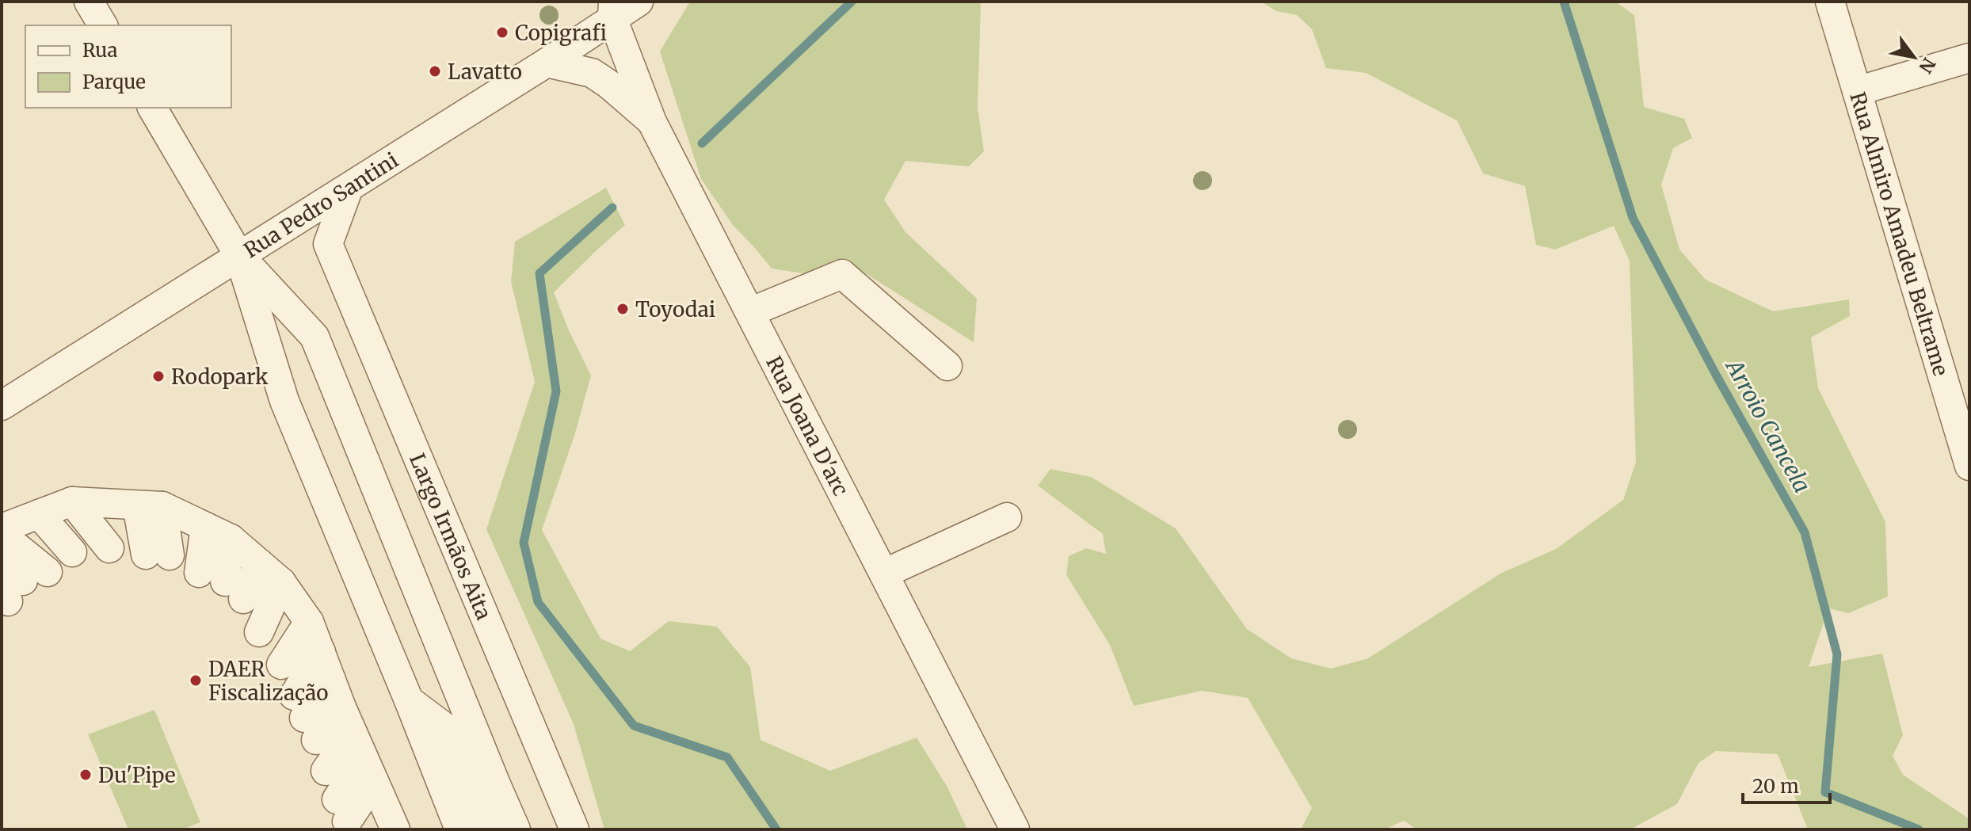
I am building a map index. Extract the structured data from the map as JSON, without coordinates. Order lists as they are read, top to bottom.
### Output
{
  "streets": {
    "street": [
      "Rua Pedro Santini",
      "Rua Almiro Amadeu Beltrame",
      "Rua Joana D'arc",
      "Largo Irmãos Aita"
    ]
  },
  "crossings": [
    ["Rua Pedro Santini", "Rua Joana D'arc"]
  ],
  "water": ["Arroio Cancela"],
  "places": [
    "Copigrafi",
    "Lavatto",
    "Toyodai",
    "Rodopark",
    "DAER Fiscalização",
    "Du'Pipe"
  ],
  "legend": ["Rua", "Parque"],
  "scale_bar": "20 m",
  "north": "bottom right"
}
